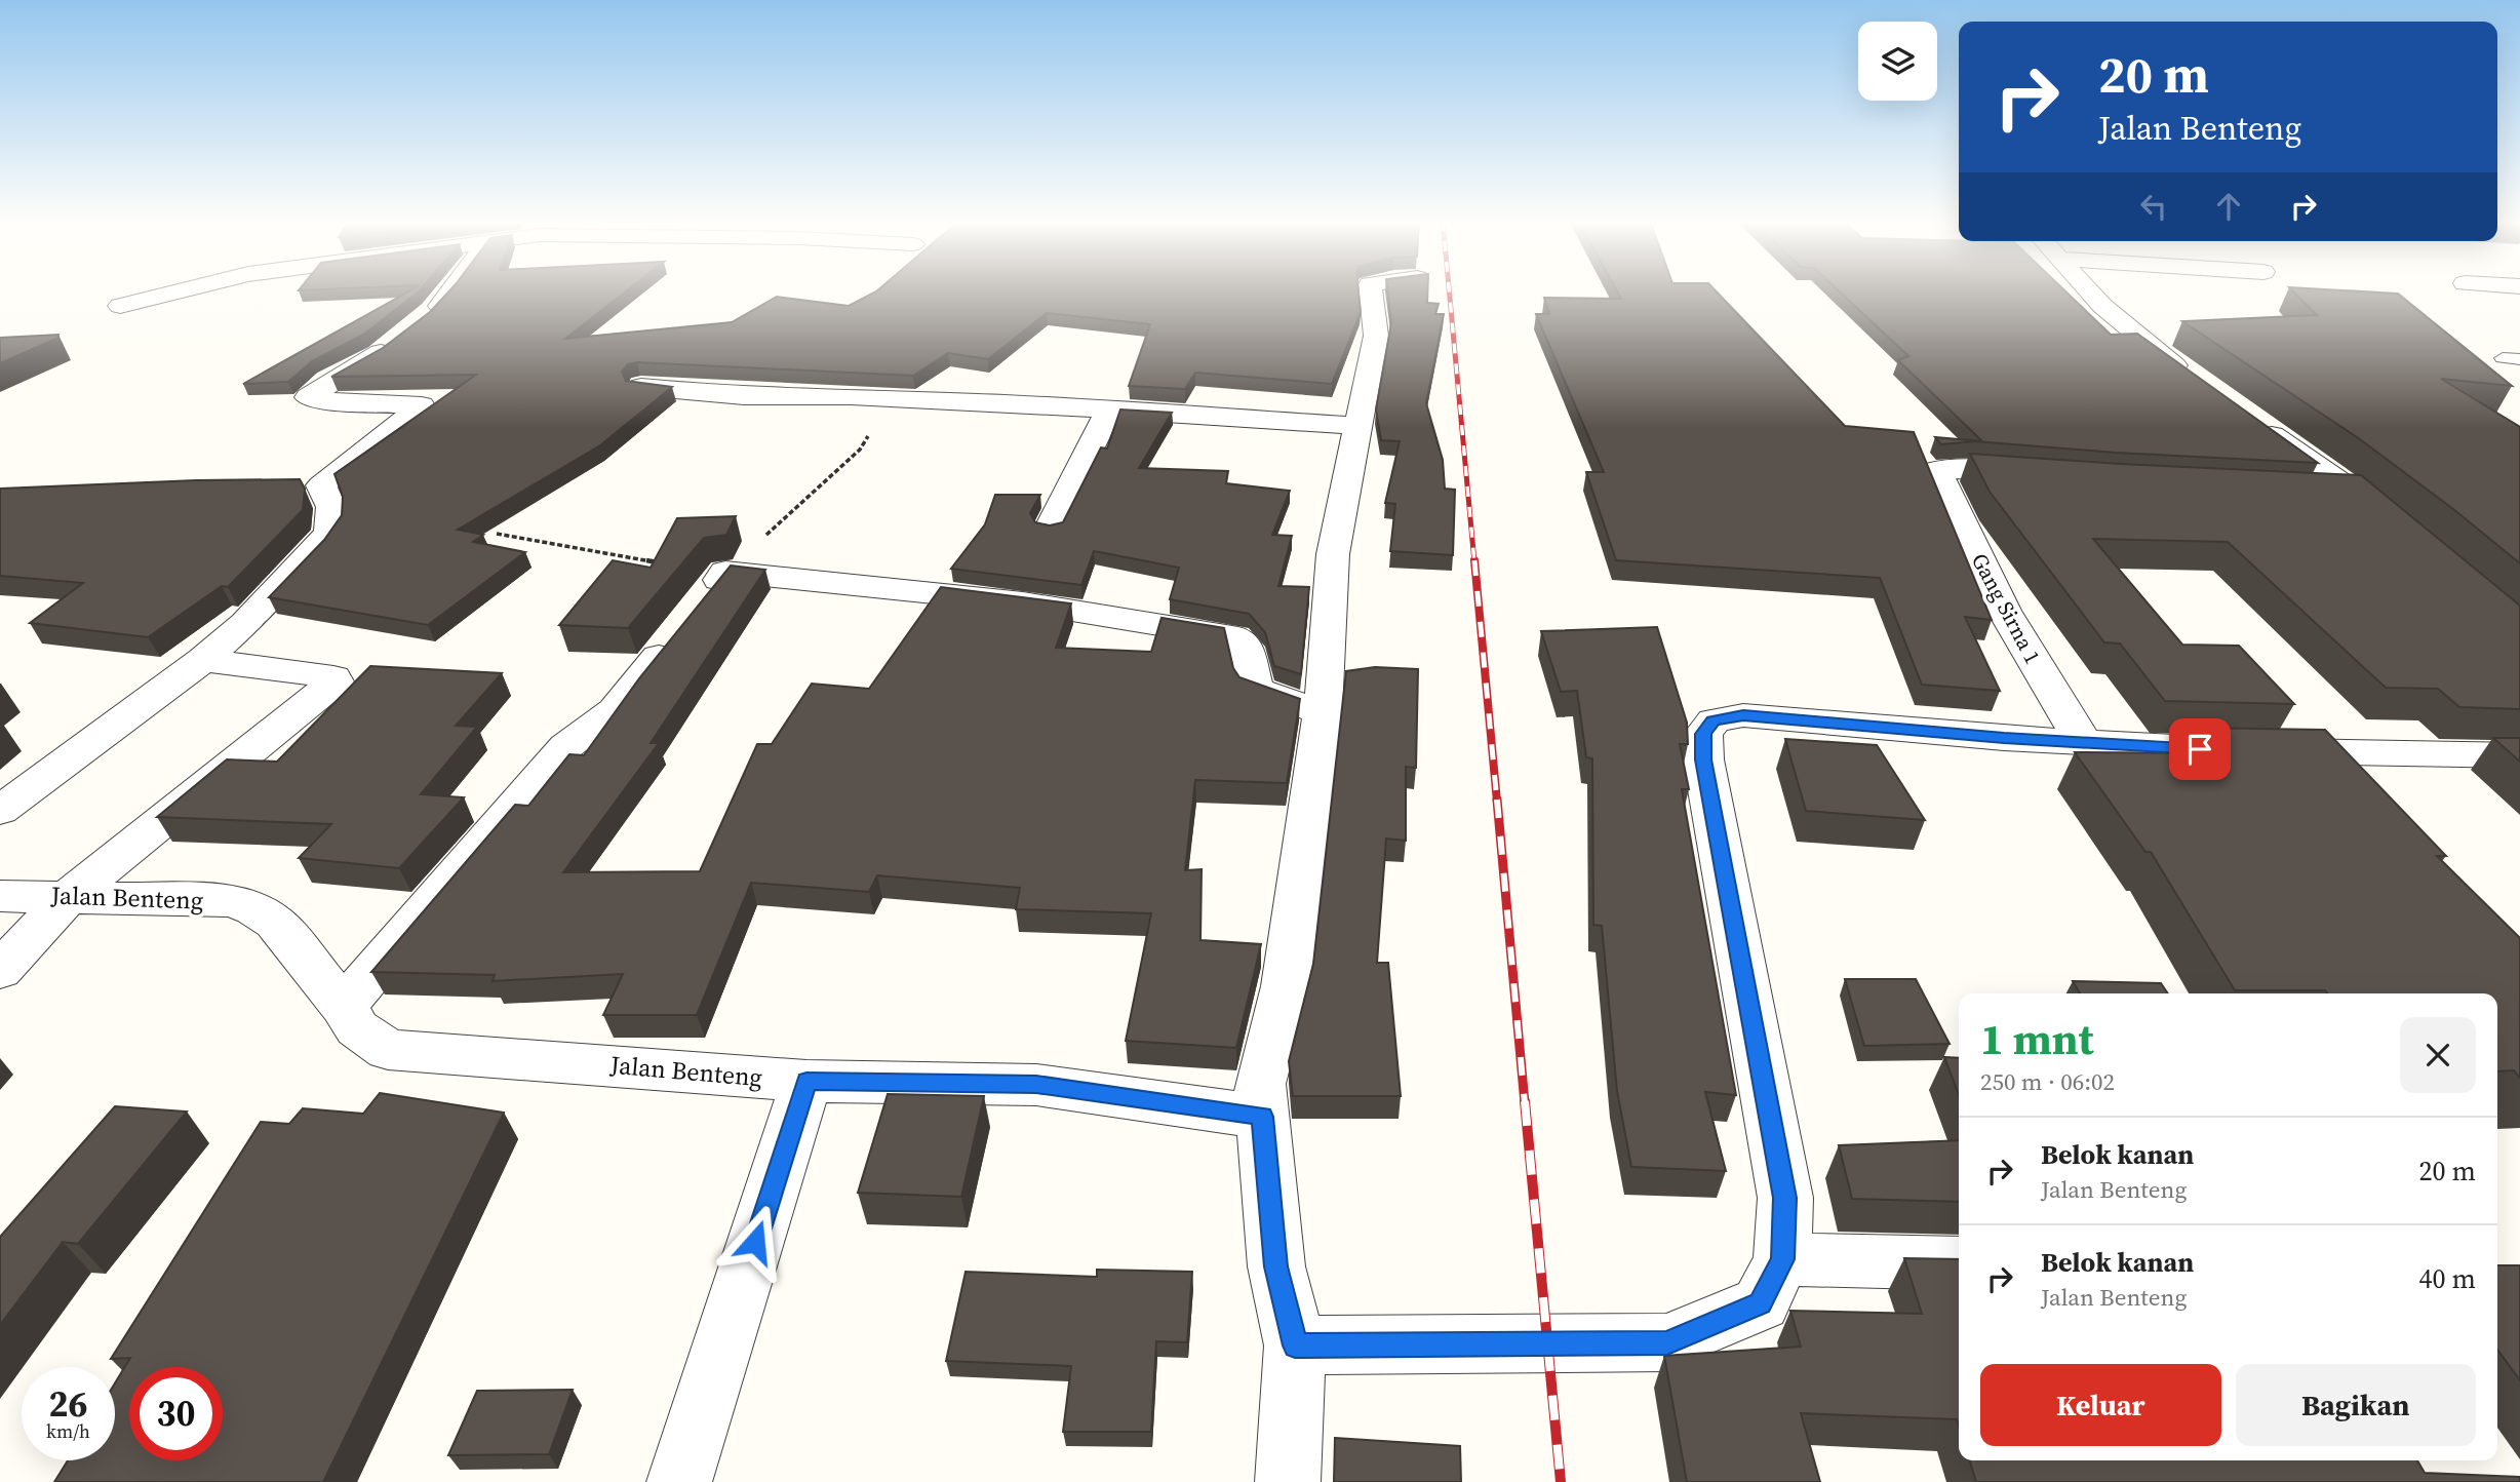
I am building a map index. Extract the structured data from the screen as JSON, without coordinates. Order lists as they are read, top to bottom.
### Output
{
  "streets": {
    "street": ["Gang Sirna 1", "Jalan Benteng"]
  },
  "page": {
    "turn": ["20 m", "Jalan Benteng"],
    "heading": ["1 mnt", "250 m · 06:02"],
    "list": [
      {
        "name": "Belok kanan",
        "note": "Jalan Benteng",
        "value": "20 m"
      },
      {
        "name": "Belok kanan",
        "note": "Jalan Benteng",
        "value": "40 m"
      }
    ],
    "buttons": ["Keluar", "Bagikan"],
    "speed": "26 km/h",
    "limit": "30"
  }
}
